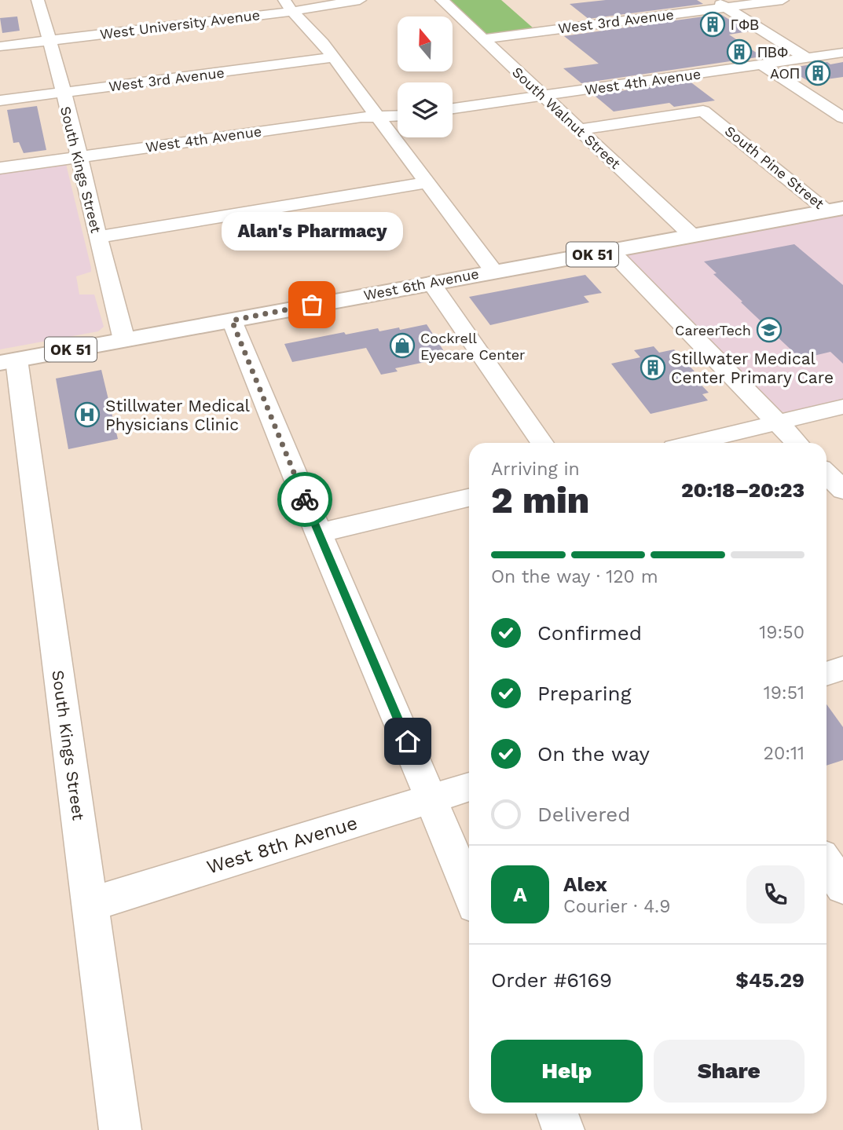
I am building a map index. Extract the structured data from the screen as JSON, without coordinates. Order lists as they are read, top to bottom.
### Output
{
  "streets": {
    "highway": ["OK 51", "West 6th Avenue"],
    "street": [
      "West 3rd Avenue",
      "West University Avenue",
      "West 4th Avenue",
      "South Walnut Street",
      "South Pine Street",
      "South Kings Street",
      "West 8th Avenue"
    ]
  },
  "crossings": [
    ["West 3rd Avenue", "South Walnut Street"],
    ["West 3rd Avenue", "South Kings Street"],
    ["West University Avenue", "South Kings Street"],
    ["West 4th Avenue", "South Walnut Street"],
    ["West 4th Avenue", "South Kings Street"],
    ["South Walnut Street", "South Pine Street"],
    ["South Walnut Street", "West 6th Avenue"],
    ["South Pine Street", "West 6th Avenue"],
    ["South Kings Street", "West 6th Avenue"],
    ["South Kings Street", "West 8th Avenue"]
  ],
  "places": {
    "building": [
      "ΓΦΒ",
      "ΠΒΦ",
      "AOΠ",
      "Stillwater Medical Center Primary Care"
    ],
    "other": ["Alan's Pharmacy"],
    "school or university": ["CareerTech"],
    "shop": ["Cockrell Eyecare Center"],
    "hospital": ["Stillwater Medical Physicians Clinic"]
  },
  "north": "top",
  "page": {
    "bubble": "Alan's Pharmacy",
    "heading": ["2 min", "Arriving in", "20:18–20:23"],
    "panel": [
      "Alex",
      "Courier · 4.9",
      "Order #6169",
      "$45.29"
    ],
    "bar": "On the way · 120 m",
    "list": [
      ["Confirmed", "19:50"],
      ["Preparing", "19:51"],
      ["On the way", "20:11"],
      "Delivered"
    ],
    "round": "A",
    "buttons": ["Help", "Share"]
  }
}
